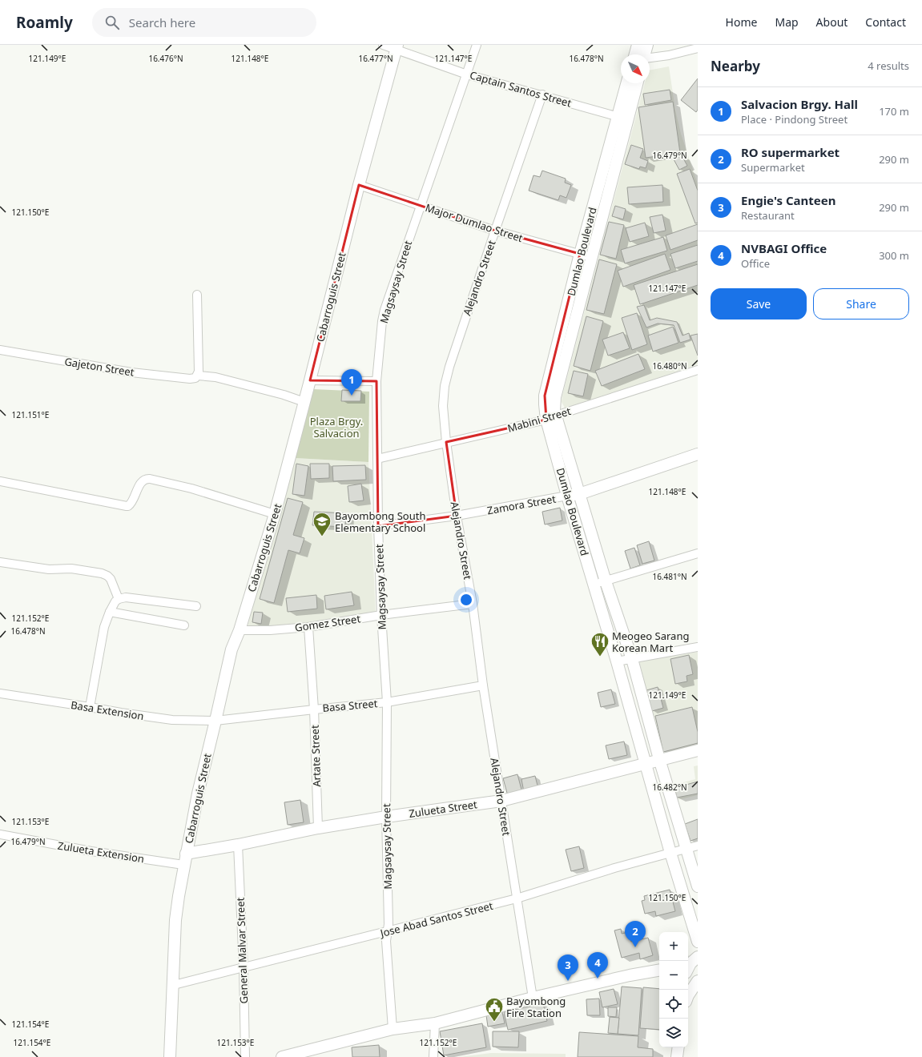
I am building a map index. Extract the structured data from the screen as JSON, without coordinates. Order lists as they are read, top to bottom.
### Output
{
  "streets": {
    "street": [
      "Captain Santos Street",
      "Major Dumlao Street",
      "Dumlao Boulevard",
      "Alejandro Street",
      "Magsaysay Street",
      "Cabarroguis Street",
      "Gajeton Street",
      "Mabini Street",
      "Zamora Street",
      "Gomez Street",
      "Basa Street",
      "Basa Extension",
      "Artate Street",
      "Zulueta Street",
      "Zulueta Extension",
      "Jose Abad Santos Street",
      "General Malvar Street"
    ]
  },
  "crossings": [
    ["Captain Santos Street", "Dumlao Boulevard"],
    ["Captain Santos Street", "Alejandro Street"],
    ["Captain Santos Street", "Magsaysay Street"],
    ["Captain Santos Street", "Cabarroguis Street"],
    ["Major Dumlao Street", "Dumlao Boulevard"],
    ["Major Dumlao Street", "Alejandro Street"],
    ["Major Dumlao Street", "Magsaysay Street"],
    ["Major Dumlao Street", "Cabarroguis Street"],
    ["Dumlao Boulevard", "Mabini Street"],
    ["Dumlao Boulevard", "Zamora Street"],
    ["Dumlao Boulevard", "Zulueta Street"],
    ["Dumlao Boulevard", "Jose Abad Santos Street"],
    ["Alejandro Street", "Mabini Street"],
    ["Alejandro Street", "Zamora Street"],
    ["Alejandro Street", "Gomez Street"],
    ["Alejandro Street", "Basa Street"],
    ["Alejandro Street", "Zulueta Street"],
    ["Alejandro Street", "Jose Abad Santos Street"],
    ["Magsaysay Street", "Mabini Street"],
    ["Magsaysay Street", "Zamora Street"],
    ["Magsaysay Street", "Gomez Street"],
    ["Magsaysay Street", "Basa Street"],
    ["Magsaysay Street", "Zulueta Street"],
    ["Magsaysay Street", "Jose Abad Santos Street"],
    ["Cabarroguis Street", "Gajeton Street"],
    ["Cabarroguis Street", "Gomez Street"],
    ["Cabarroguis Street", "Basa Street"],
    ["Cabarroguis Street", "Basa Extension"],
    ["Cabarroguis Street", "Zulueta Street"],
    ["Cabarroguis Street", "Zulueta Extension"],
    ["Cabarroguis Street", "Jose Abad Santos Street"],
    ["Gomez Street", "Artate Street"],
    ["Basa Street", "Basa Extension"],
    ["Basa Street", "Artate Street"],
    ["Artate Street", "Zulueta Street"],
    ["Zulueta Street", "General Malvar Street"],
    ["Jose Abad Santos Street", "General Malvar Street"]
  ],
  "parks": ["Plaza Brgy. Salvacion"],
  "places": {
    "school or university": ["Bayombong South Elementary School"],
    "restaurant": ["Meogeo Sarang Korean Mart"],
    "public building": ["Bayombong Fire Station"]
  },
  "north": "bottom right",
  "page": {
    "header": "Roamly",
    "search": "Search here",
    "nav": [
      "Home",
      "Map",
      "About",
      "Contact"
    ],
    "heading": ["Nearby", "4 results"],
    "list": [
      {
        "mark": "1",
        "name": "Salvacion Brgy. Hall",
        "note": "Place · Pindong Street",
        "value": "170 m"
      },
      {
        "mark": "2",
        "name": "RO supermarket",
        "note": "Supermarket",
        "value": "290 m"
      },
      {
        "mark": "3",
        "name": "Engie's Canteen",
        "note": "Restaurant",
        "value": "290 m"
      },
      {
        "mark": "4",
        "name": "NVBAGI Office",
        "note": "Office",
        "value": "300 m"
      }
    ],
    "buttons": ["Save", "Share"],
    "pins": [
      "1",
      "2",
      "4",
      "3"
    ],
    "map_buttons": ["+", "−"]
  },
  "coordinates": [
    "121.149°E",
    "16.476°N",
    "121.148°E",
    "16.477°N",
    "121.147°E",
    "16.478°N",
    "16.479°N",
    "121.150°E",
    "16.480°N",
    "121.151°E",
    "16.481°N",
    "121.152°E",
    "16.482°N",
    "121.153°E",
    "121.154°E"
  ]
}
